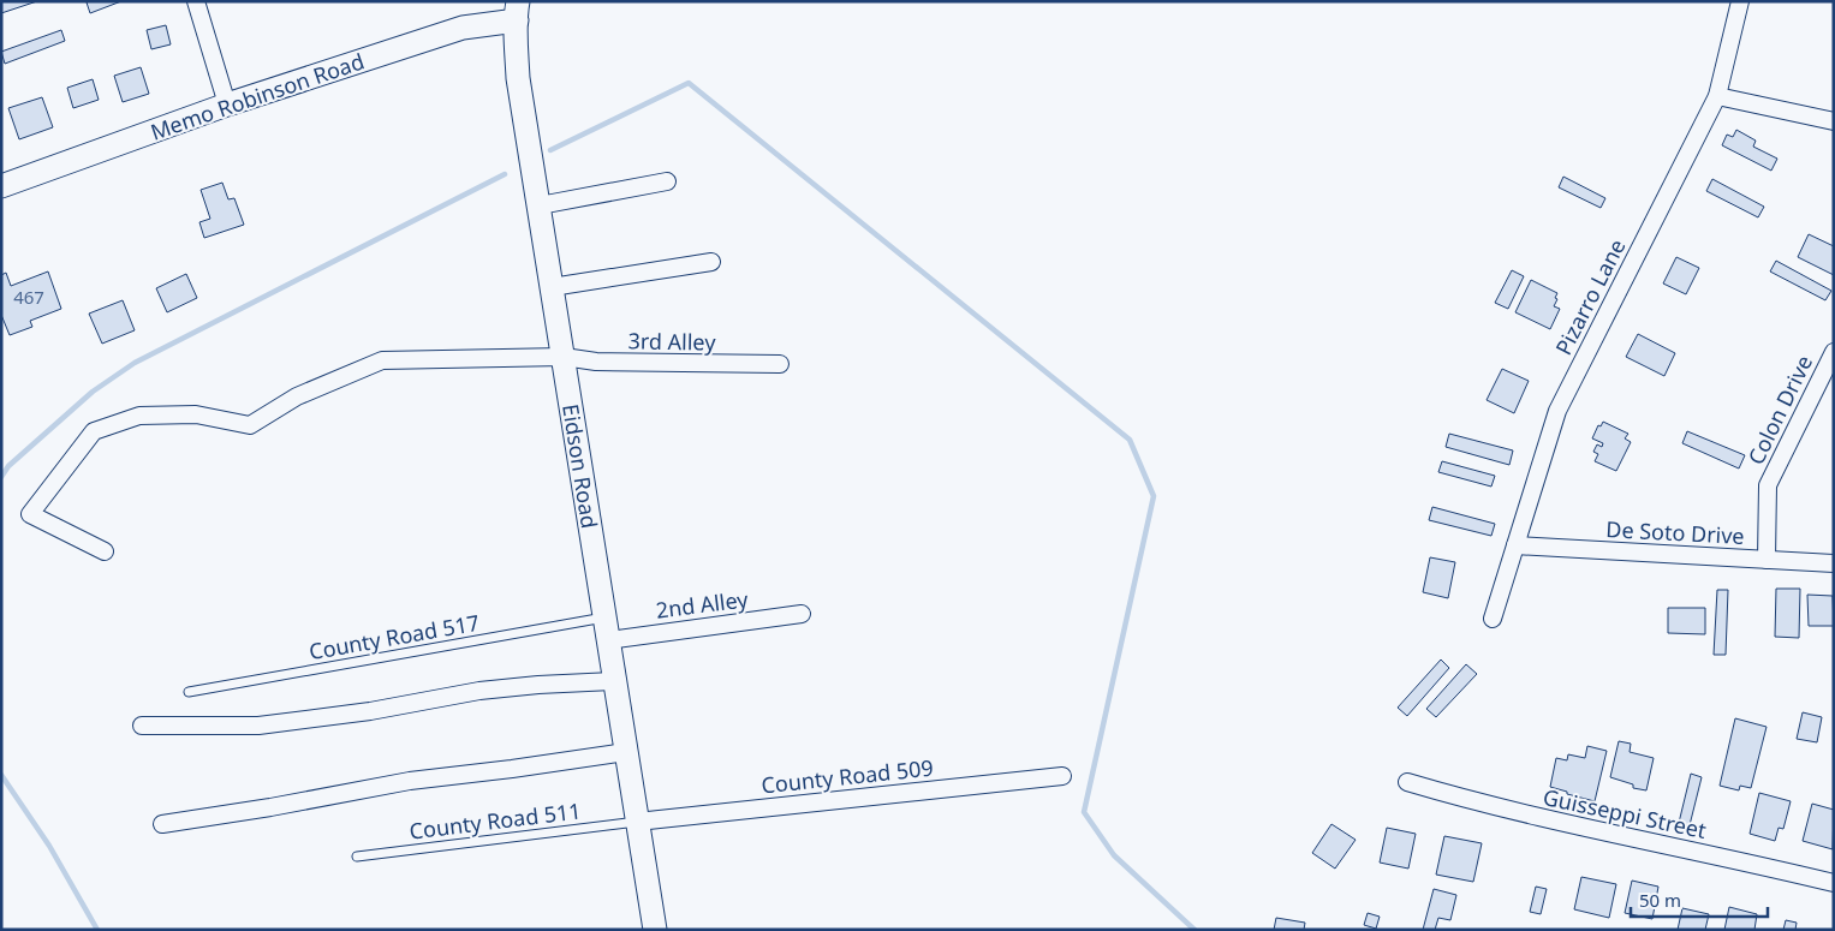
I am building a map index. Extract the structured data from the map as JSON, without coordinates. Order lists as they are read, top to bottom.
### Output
{
  "streets": {
    "street": [
      "Memo Robinson Road",
      "Pizarro Lane",
      "3rd Alley",
      "Colon Drive",
      "Eidson Road",
      "De Soto Drive",
      "2nd Alley",
      "County Road 509",
      "Guisseppi Street"
    ],
    "lane": ["County Road 517", "County Road 511"]
  },
  "crossings": [
    ["Memo Robinson Road", "Eidson Road"],
    ["Pizarro Lane", "De Soto Drive"],
    ["3rd Alley", "Eidson Road"],
    ["Colon Drive", "De Soto Drive"],
    ["Eidson Road", "2nd Alley"],
    ["Eidson Road", "County Road 517"],
    ["Eidson Road", "County Road 509"],
    ["Eidson Road", "County Road 511"],
    ["2nd Alley", "County Road 517"],
    ["County Road 509", "County Road 511"]
  ],
  "house_numbers": ["467"],
  "scale_bar": "50 m"
}
